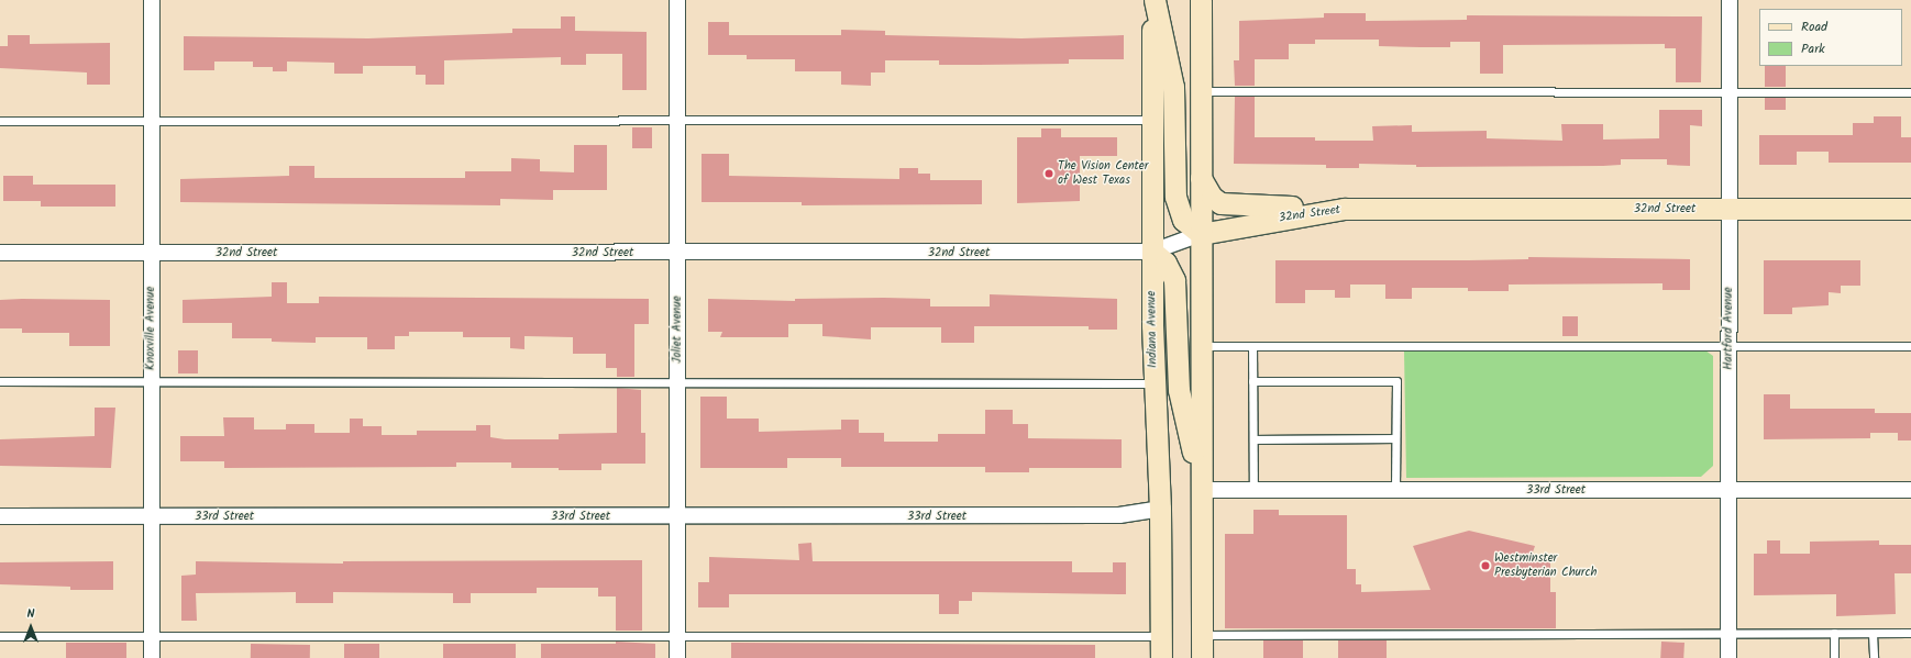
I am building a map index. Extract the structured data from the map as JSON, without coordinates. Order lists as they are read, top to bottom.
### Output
{
  "streets": {
    "main road": ["32nd Street", "Indiana Avenue"],
    "street": [
      "Knoxville Avenue",
      "Hartford Avenue",
      "Joliet Avenue",
      "33rd Street"
    ]
  },
  "crossings": [
    ["32nd Street", "Knoxville Avenue"],
    ["32nd Street", "Hartford Avenue"],
    ["32nd Street", "Joliet Avenue"],
    ["32nd Street", "Indiana Avenue"],
    ["Knoxville Avenue", "33rd Street"],
    ["Hartford Avenue", "33rd Street"],
    ["Joliet Avenue", "33rd Street"],
    ["Indiana Avenue", "33rd Street"]
  ],
  "places": ["The Vision Center of West Texas", "Westminster Presbyterian Church"],
  "legend": ["Road", "Park"],
  "north": "top"
}
